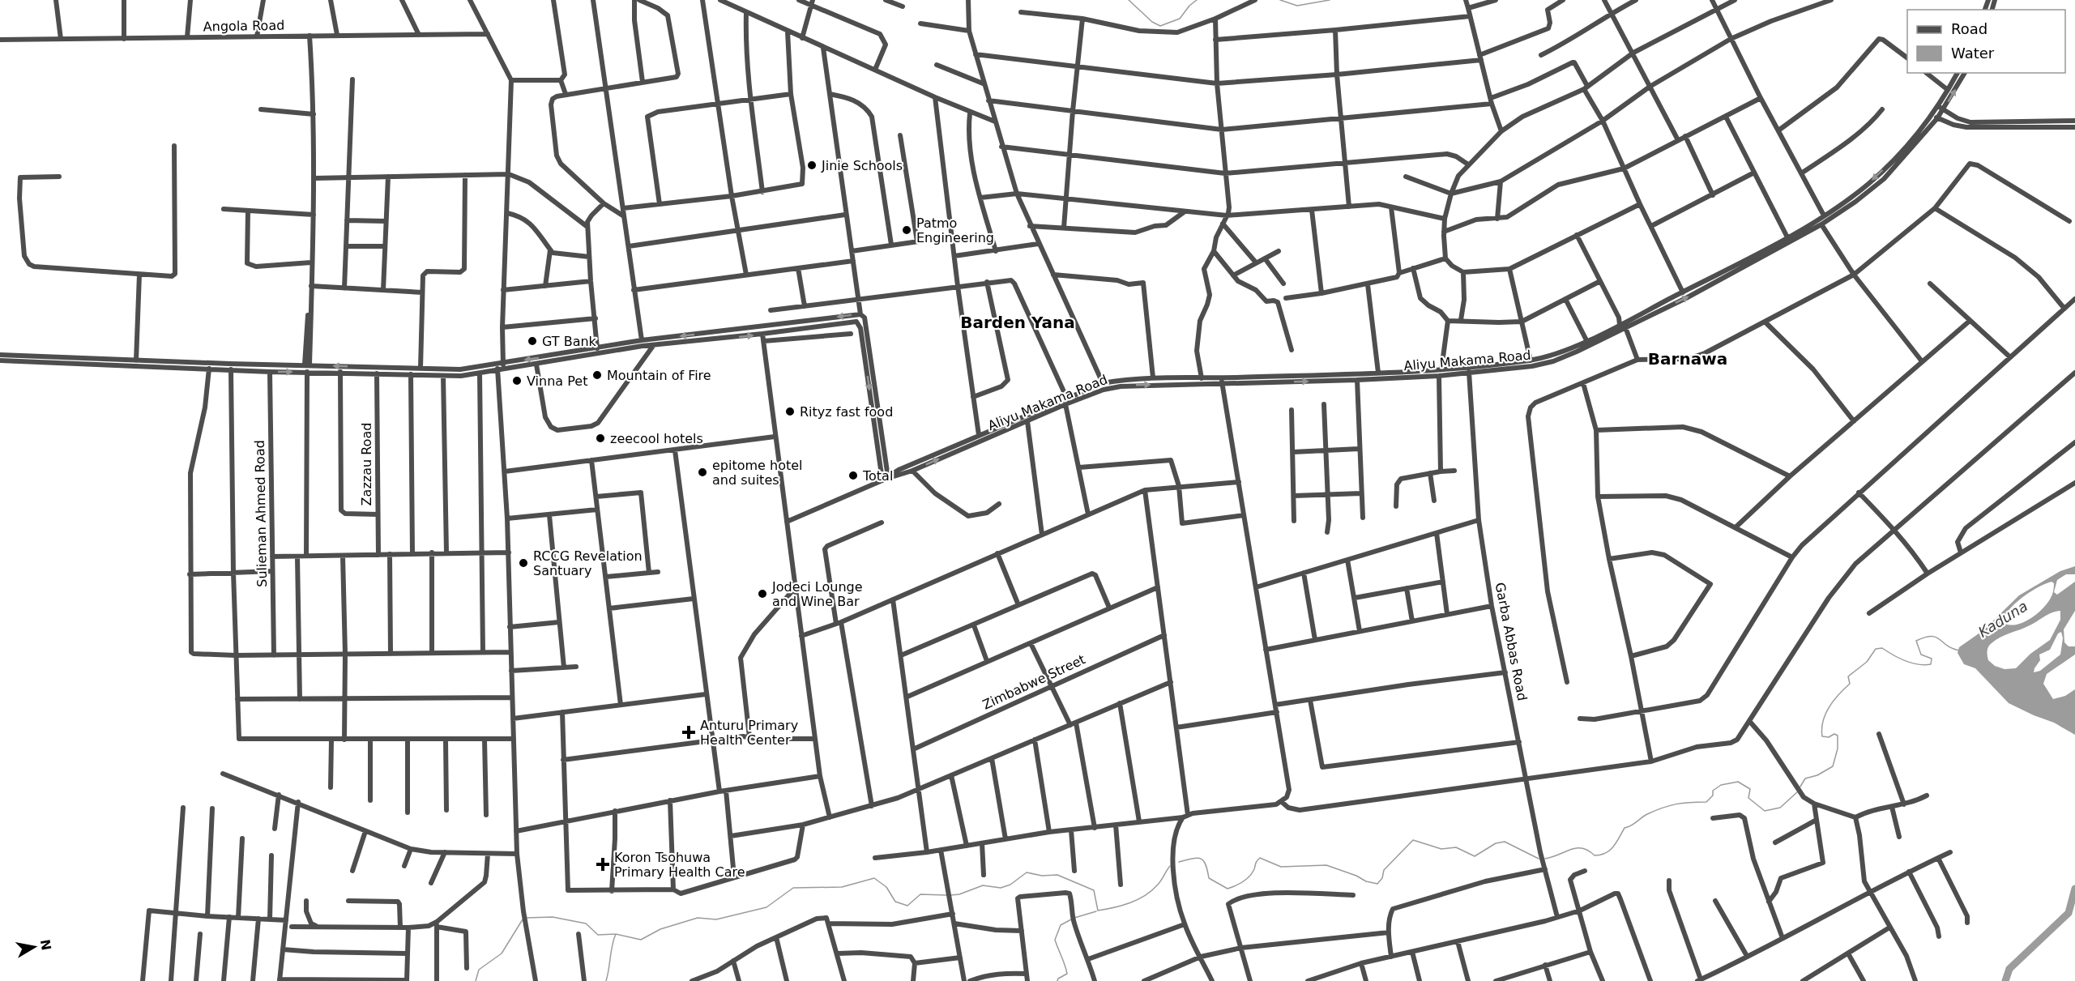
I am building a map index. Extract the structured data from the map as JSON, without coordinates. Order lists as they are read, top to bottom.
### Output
{
  "streets": {
    "street": [
      "Angola Road",
      "Aliyu Makama Road",
      "Zazzau Road",
      "Sulieman Ahmed Road",
      "Garba Abbas Road",
      "Zimbabwe Street"
    ]
  },
  "crossings": [
    ["Aliyu Makama Road", "Garba Abbas Road"]
  ],
  "districts": ["Barden Yana", "Barnawa"],
  "water": ["Kaduna"],
  "places": {
    "other": [
      "Jinie Schools",
      "Patmo Engineering",
      "GT Bank",
      "Mountain of Fire",
      "Vinna Pet",
      "Rityz fast food",
      "zeecool hotels",
      "epitome hotel and suites",
      "Total",
      "RCCG Revelation Santuary",
      "Jodeci Lounge and Wine Bar"
    ],
    "health": ["Anturu Primary Health Center", "Koron Tsohuwa Primary Health Care"]
  },
  "legend": ["Road", "Water"],
  "north": "right"
}
